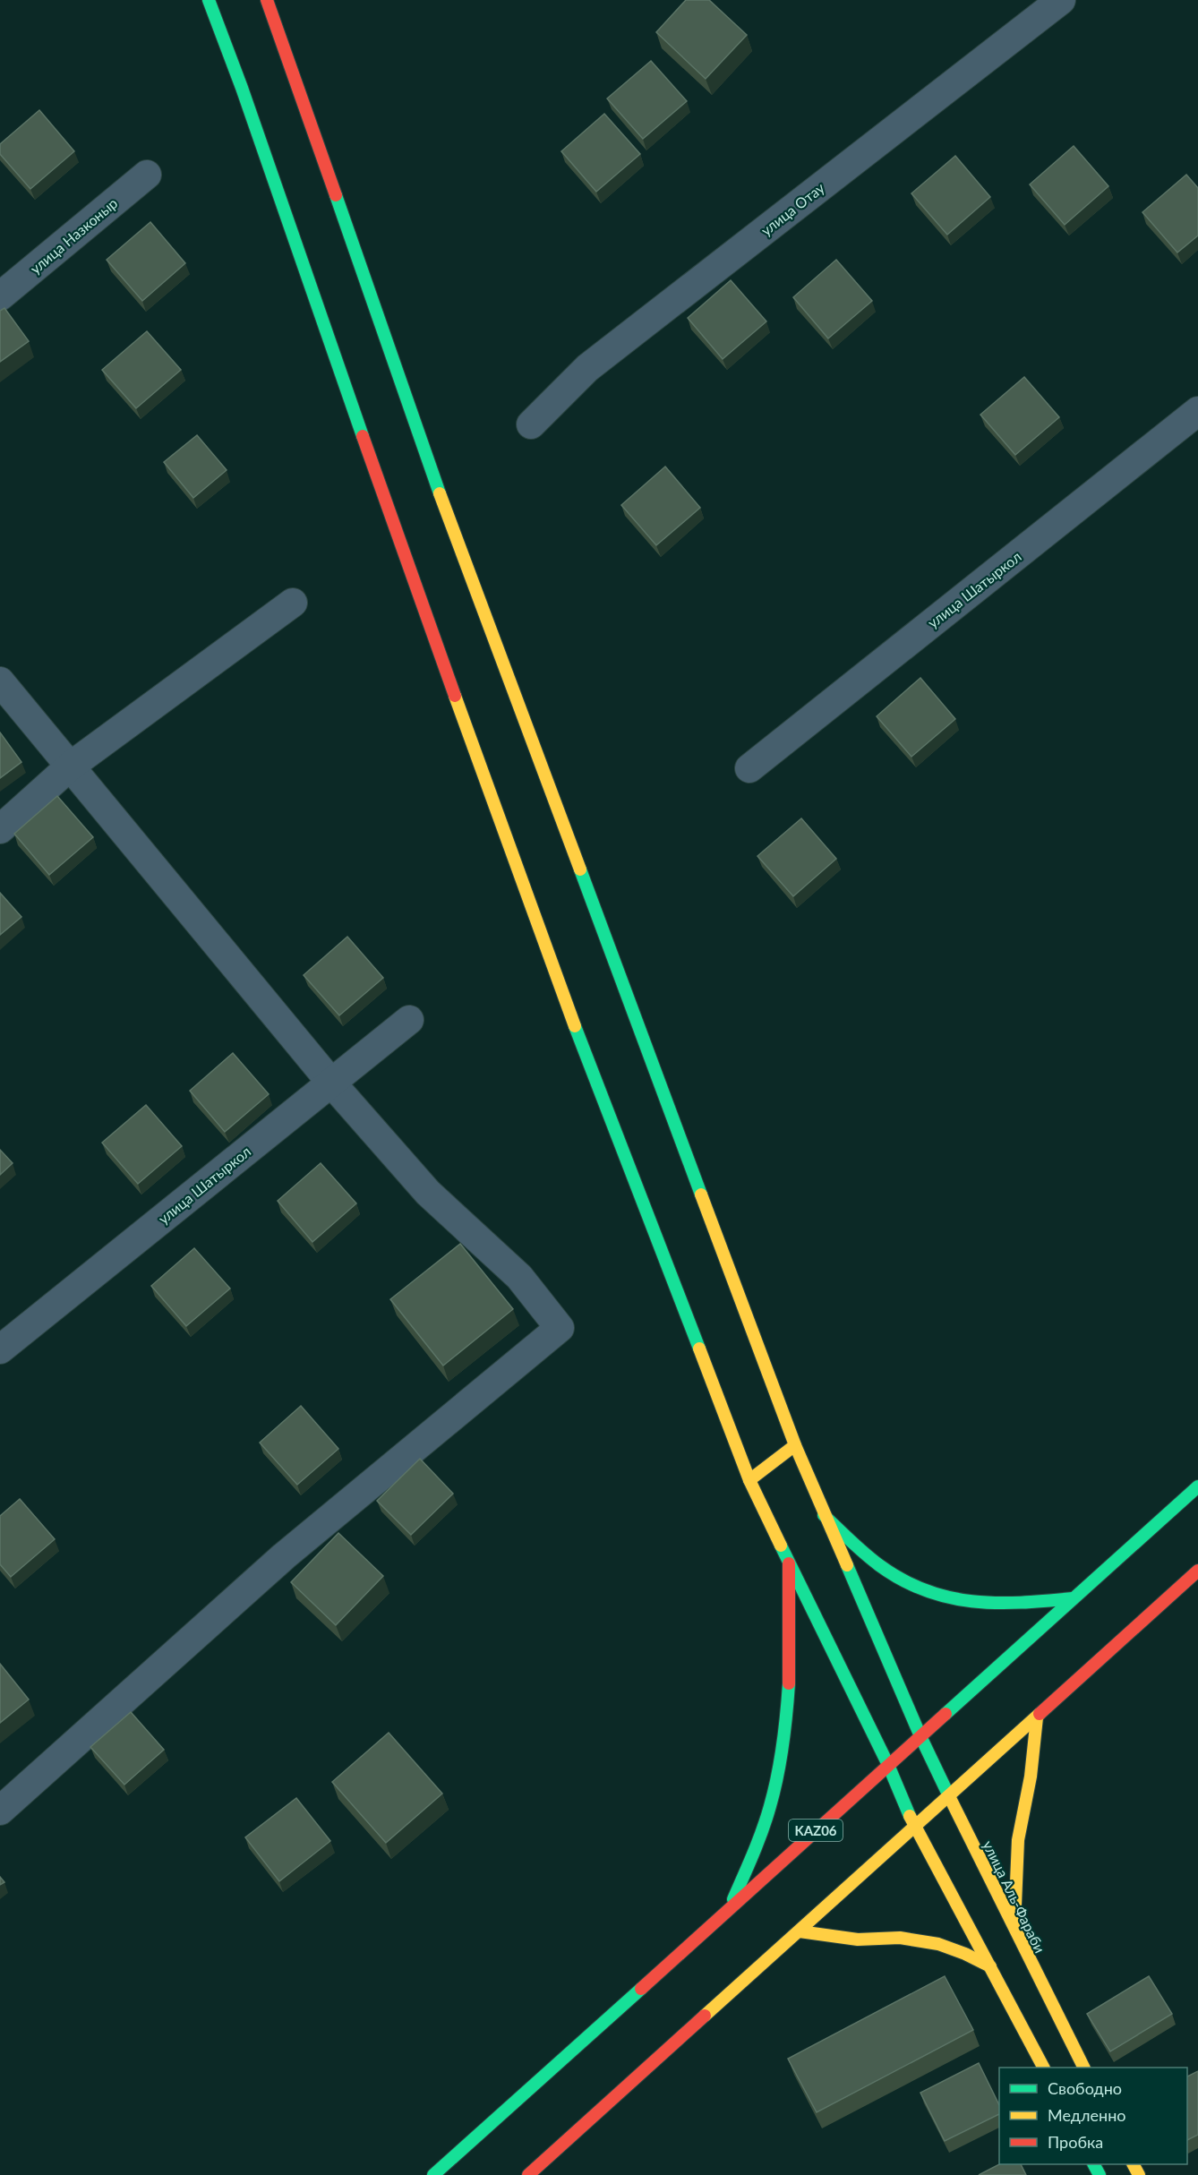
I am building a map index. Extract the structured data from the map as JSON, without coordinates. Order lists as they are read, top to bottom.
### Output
{
  "streets": {
    "main road": ["KАZ06", "улица Аль-Фараби"],
    "street": ["улица Отау", "улица Назконыр", "улица Шатыркол"]
  },
  "crossings": [
    ["KАZ06", "улица Аль-Фараби"]
  ],
  "legend": ["Свободно", "Медленно", "Пробка"]
}
